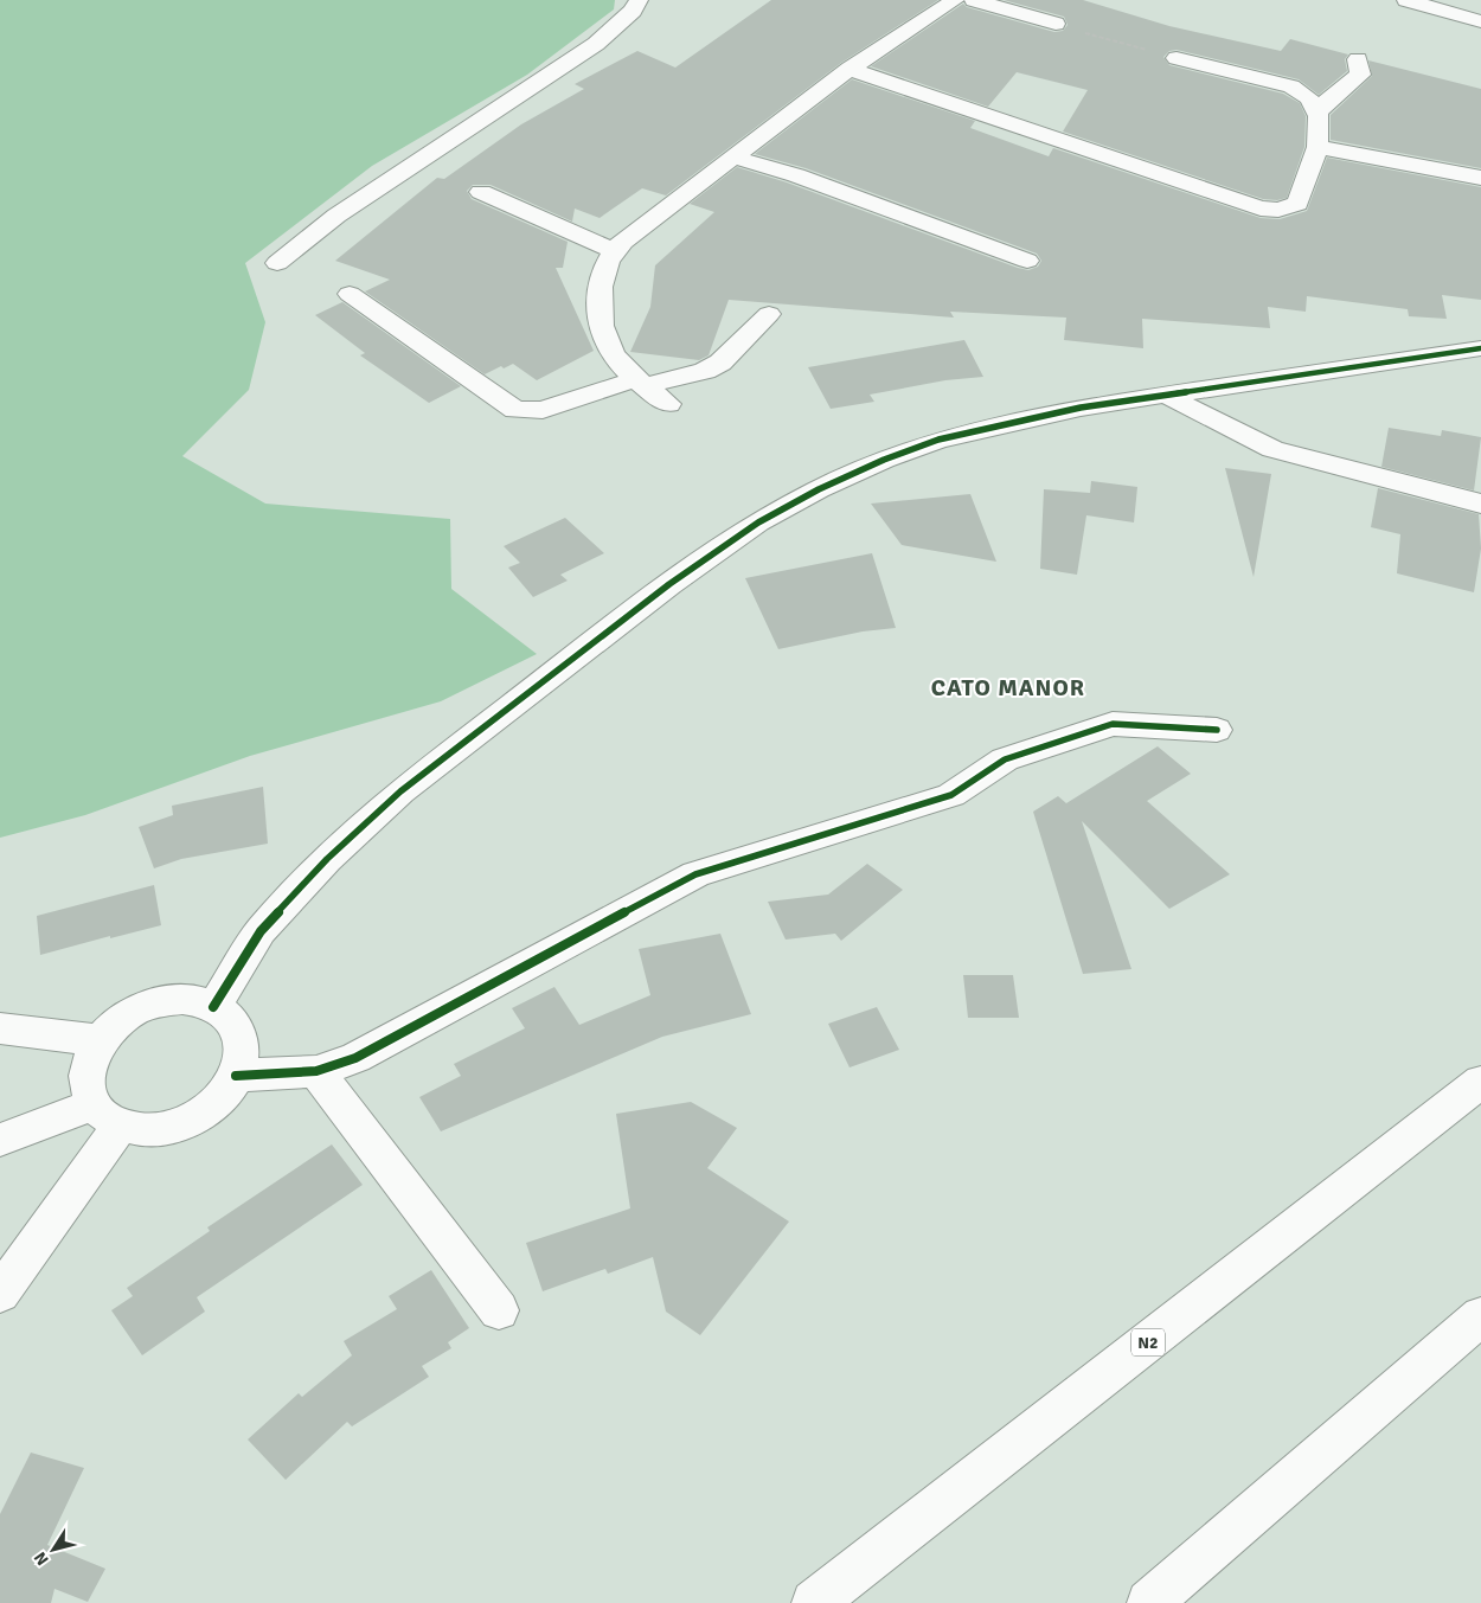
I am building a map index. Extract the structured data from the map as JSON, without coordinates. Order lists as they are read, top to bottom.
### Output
{
  "streets": {
    "main road": ["N2"]
  },
  "districts": ["CATO MANOR"],
  "north": "bottom left"
}
